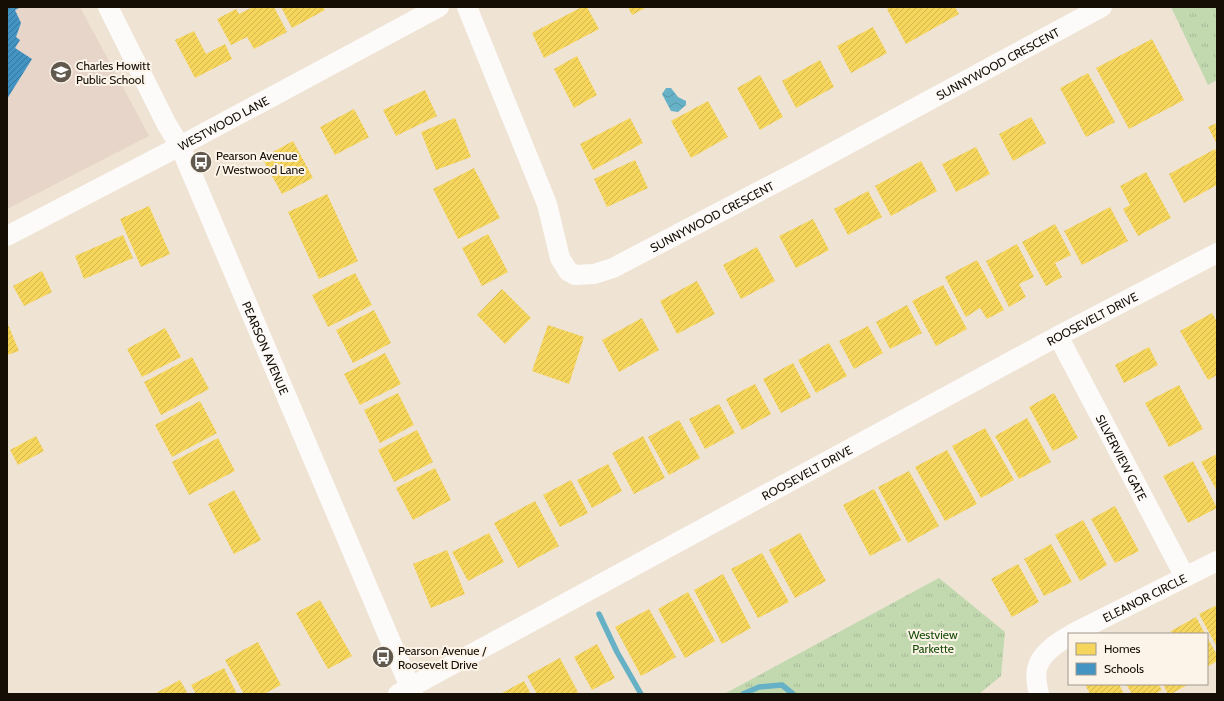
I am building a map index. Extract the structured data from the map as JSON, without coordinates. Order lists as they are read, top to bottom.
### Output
{
  "streets": {
    "street": [
      "SUNNYWOOD CRESCENT",
      "WESTWOOD LANE",
      "ROOSEVELT DRIVE",
      "PEARSON AVENUE",
      "SILVERVIEW GATE",
      "ELEANOR CIRCLE"
    ]
  },
  "crossings": [
    ["WESTWOOD LANE", "PEARSON AVENUE"],
    ["ROOSEVELT DRIVE", "PEARSON AVENUE"],
    ["ROOSEVELT DRIVE", "SILVERVIEW GATE"],
    ["SILVERVIEW GATE", "ELEANOR CIRCLE"]
  ],
  "parks": ["Westview Parkette"],
  "places": {
    "school or university": ["Charles Howitt Public School"],
    "bus stop": ["Pearson Avenue / Westwood Lane", "Pearson Avenue / Roosevelt Drive"]
  },
  "legend": ["Homes", "Schools"]
}
